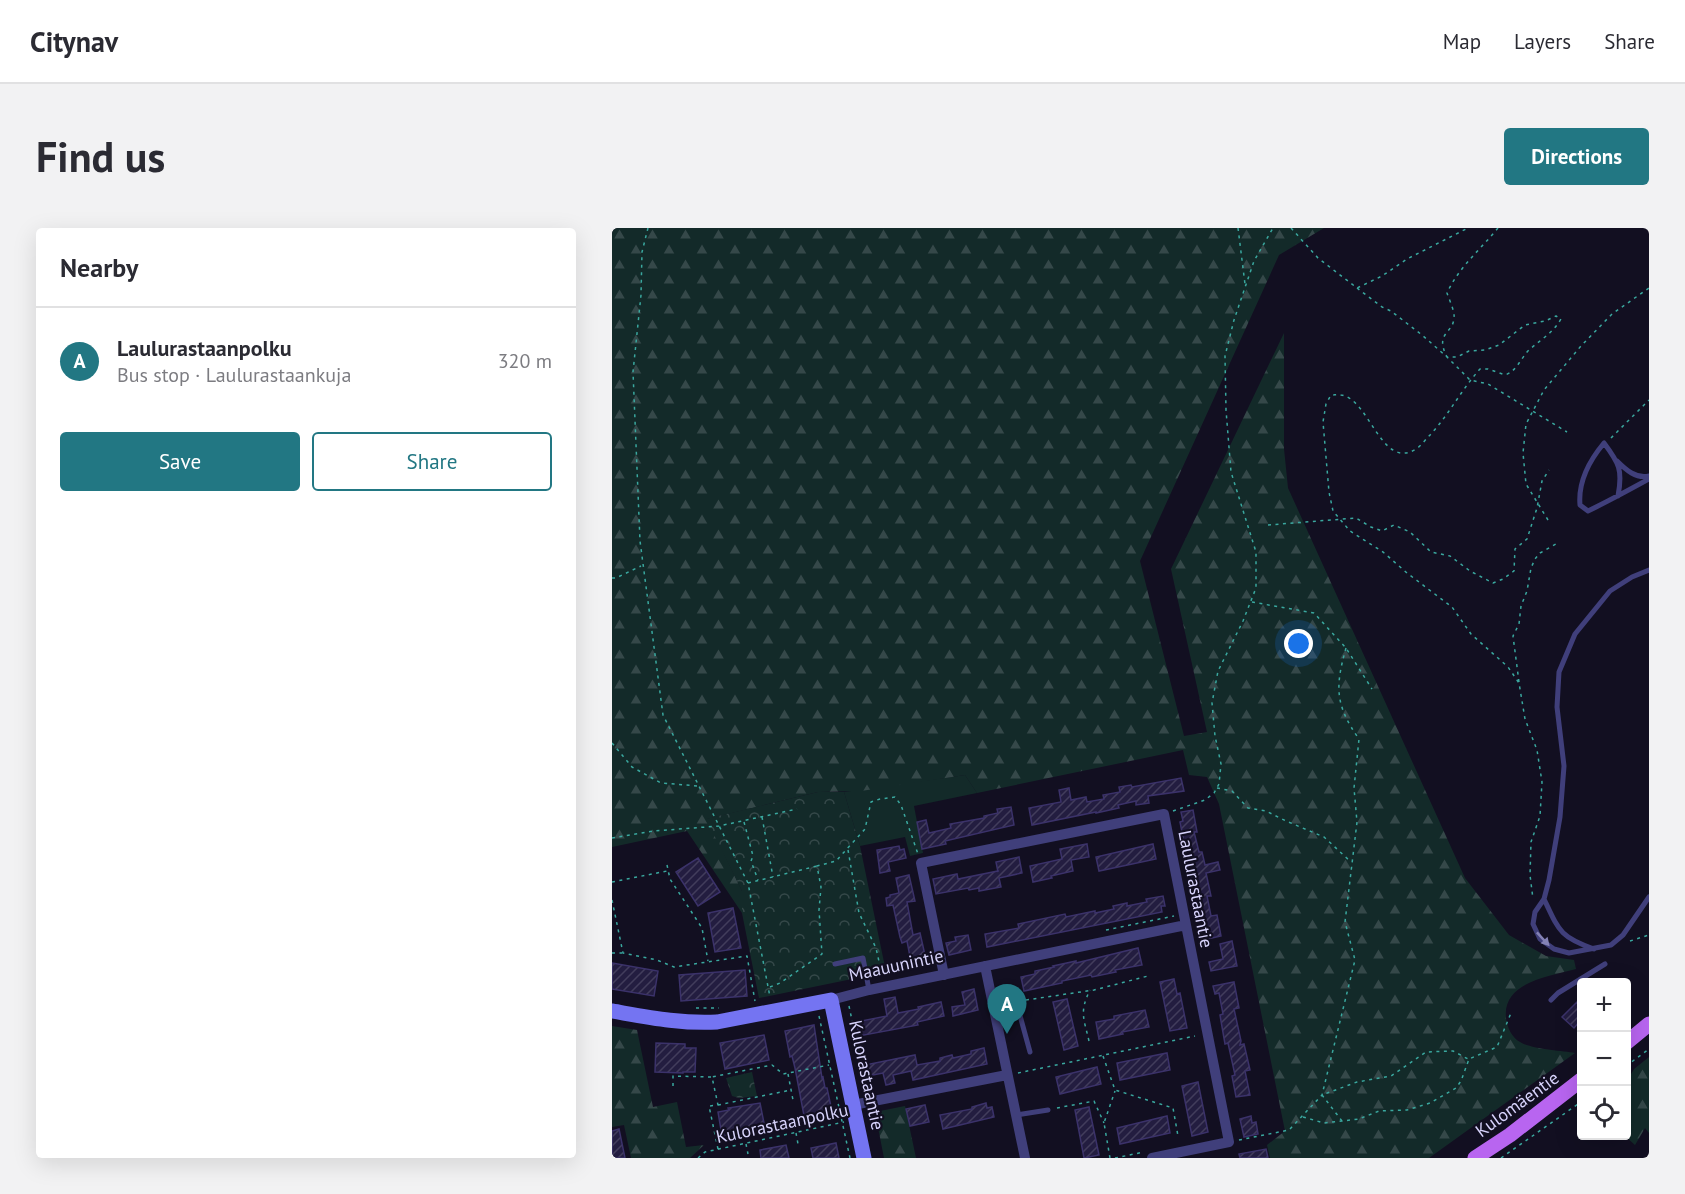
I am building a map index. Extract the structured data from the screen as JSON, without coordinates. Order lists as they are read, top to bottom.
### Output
{
  "streets": {
    "main road": ["Kulomäentie"],
    "street": ["Laulurastaantie", "Maauunintie", "Kulorastaantie"],
    "path": ["Kulorastaanpolku"]
  },
  "crossings": [
    ["Laulurastaantie", "Maauunintie"],
    ["Maauunintie", "Kulorastaantie"],
    ["Kulorastaantie", "Kulorastaanpolku"]
  ],
  "page": {
    "header": "Citynav",
    "nav": ["Map", "Layers", "Share"],
    "buttons": [
      "Directions",
      ["Save", "Share"]
    ],
    "title": "Find us",
    "heading": "Nearby",
    "list": [
      {
        "mark": "A",
        "name": "Laulurastaanpolku",
        "note": "Bus stop · Laulurastaankuja",
        "value": "320 m"
      }
    ],
    "map_buttons": ["+", "−"],
    "pins": "A"
  }
}
